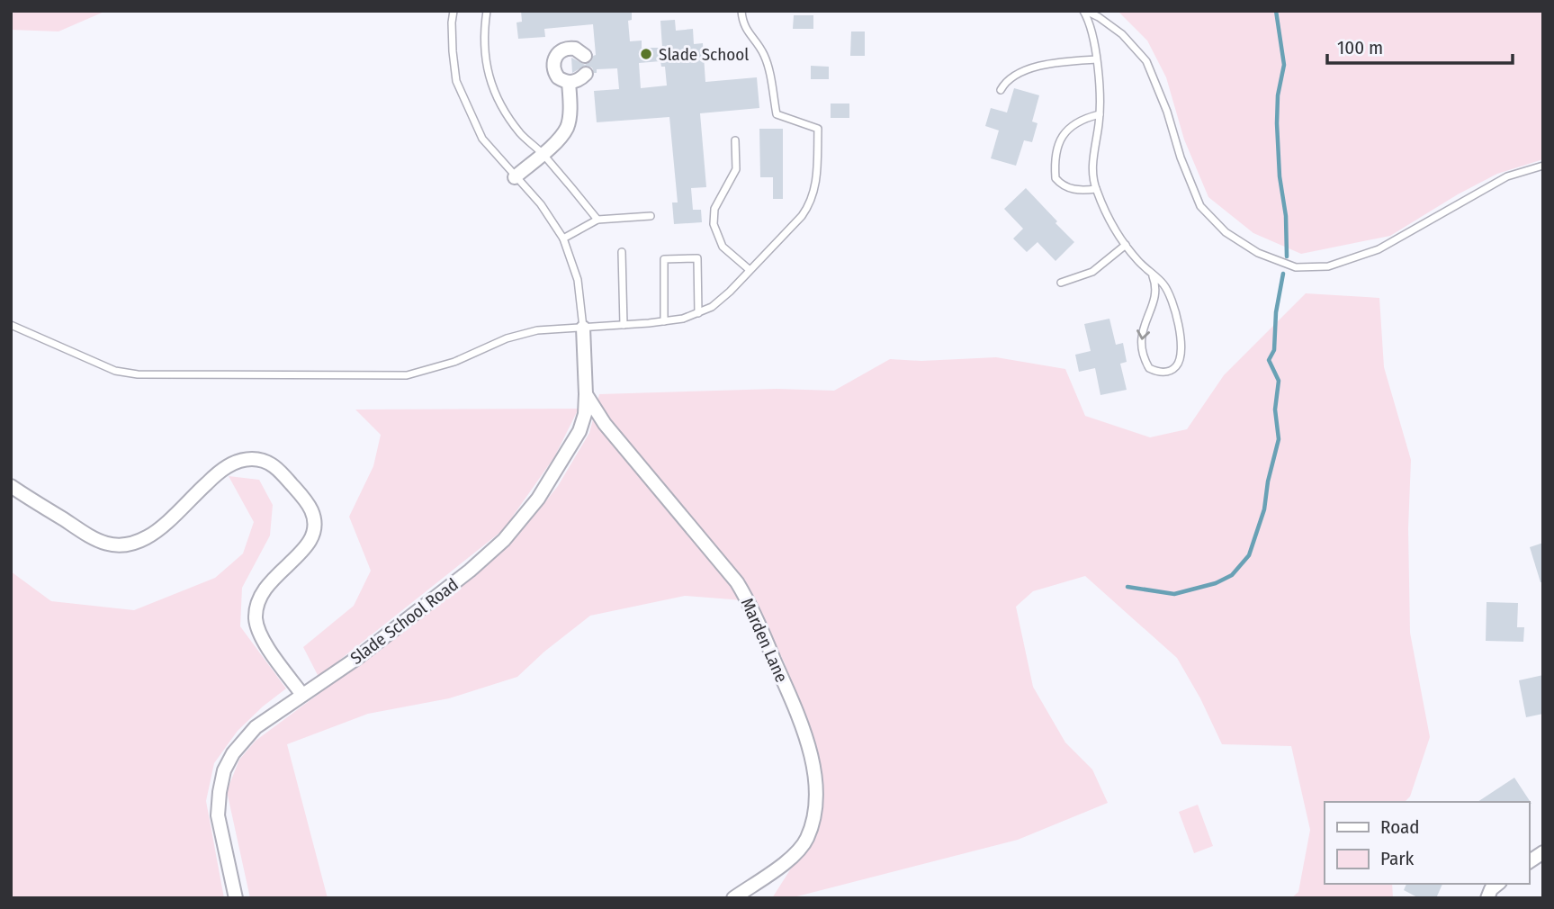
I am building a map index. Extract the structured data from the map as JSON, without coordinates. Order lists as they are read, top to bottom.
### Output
{
  "streets": {
    "street": ["Slade School Road", "Marden Lane"]
  },
  "crossings": [
    ["Slade School Road", "Marden Lane"]
  ],
  "places": ["Slade School"],
  "legend": ["Road", "Park"],
  "scale_bar": "100 m"
}
